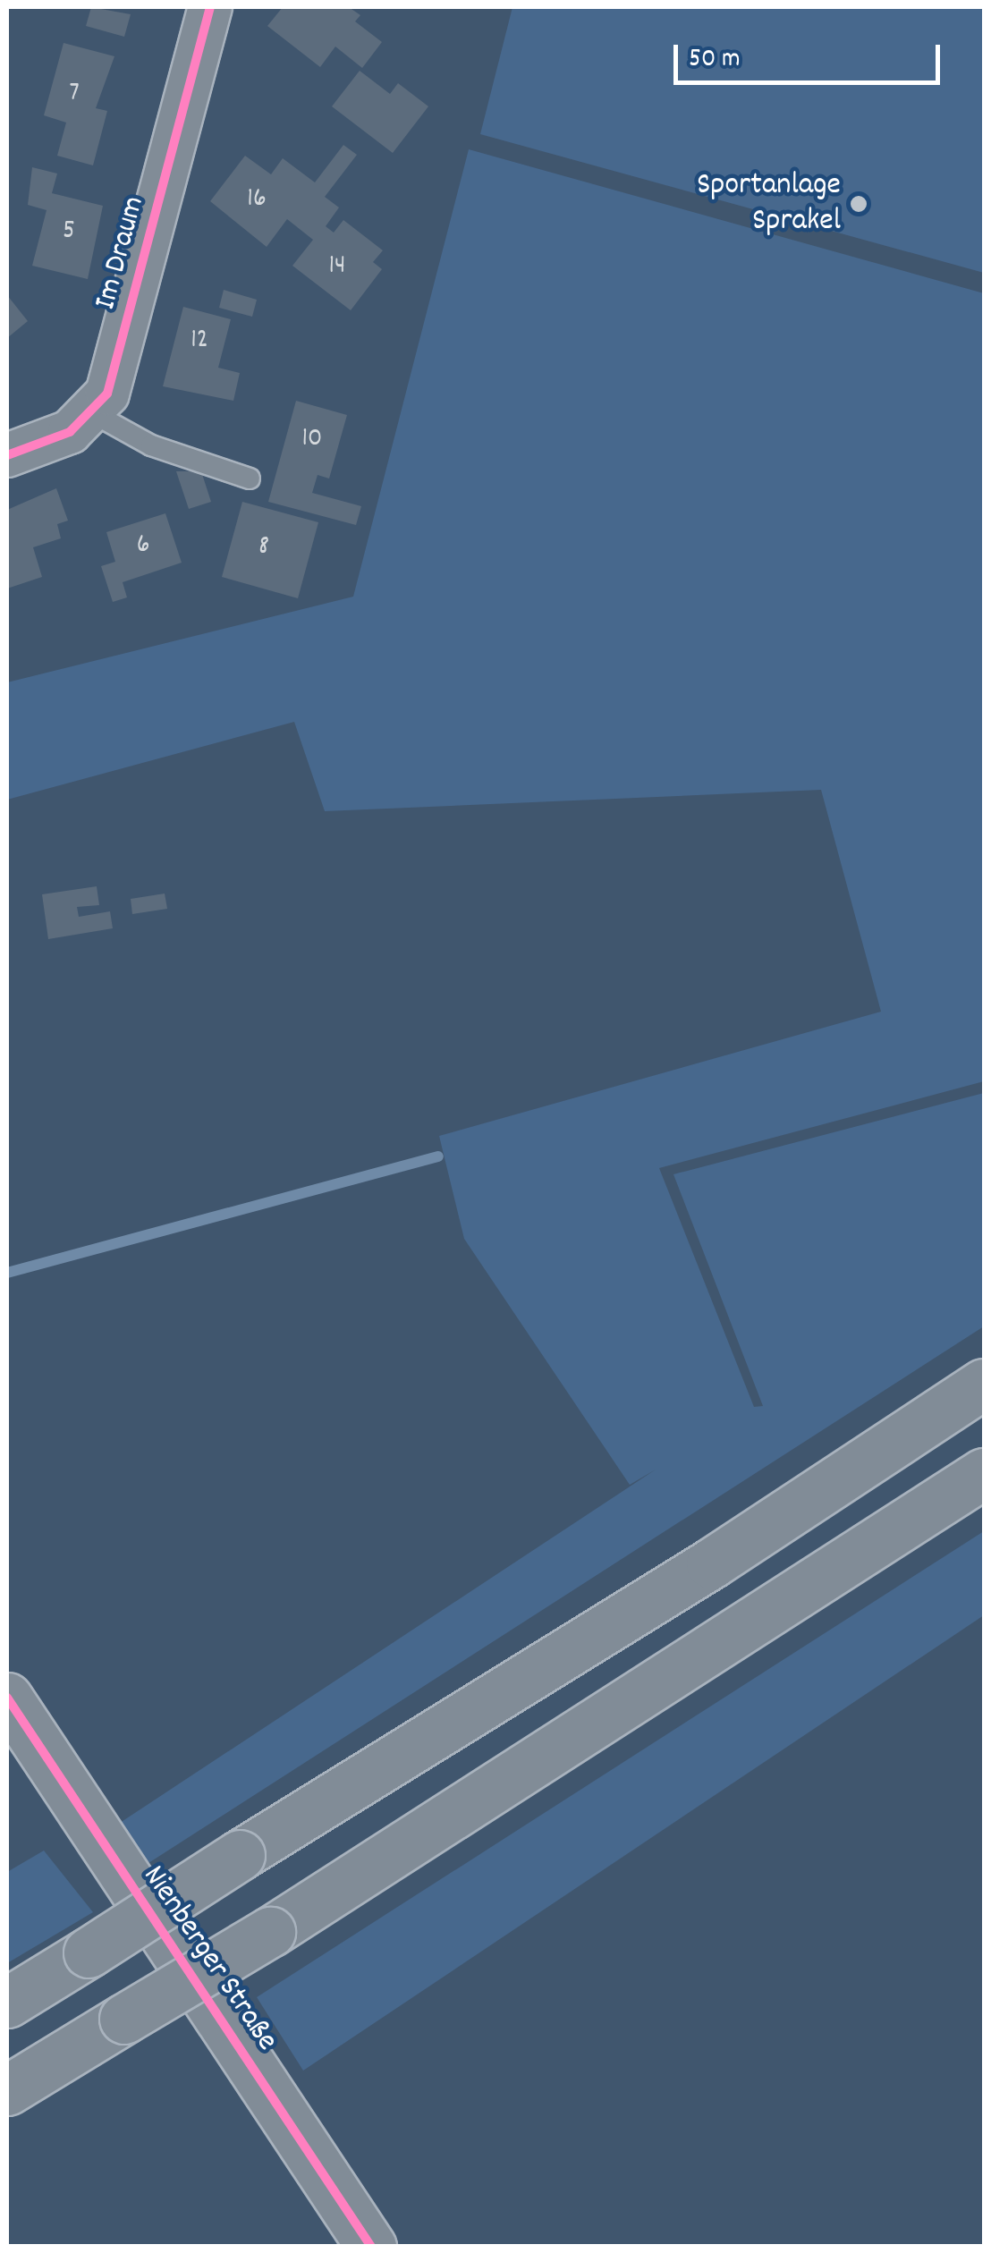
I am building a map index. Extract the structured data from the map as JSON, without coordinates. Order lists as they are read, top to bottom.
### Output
{
  "streets": {
    "main road": ["Nienberger Straße"],
    "street": ["Im Draum"]
  },
  "places": ["Sportanlage Sprakel"],
  "house_numbers": [
    "7",
    "16",
    "5",
    "14",
    "12",
    "10",
    "6",
    "8"
  ],
  "scale_bar": "50 m"
}
